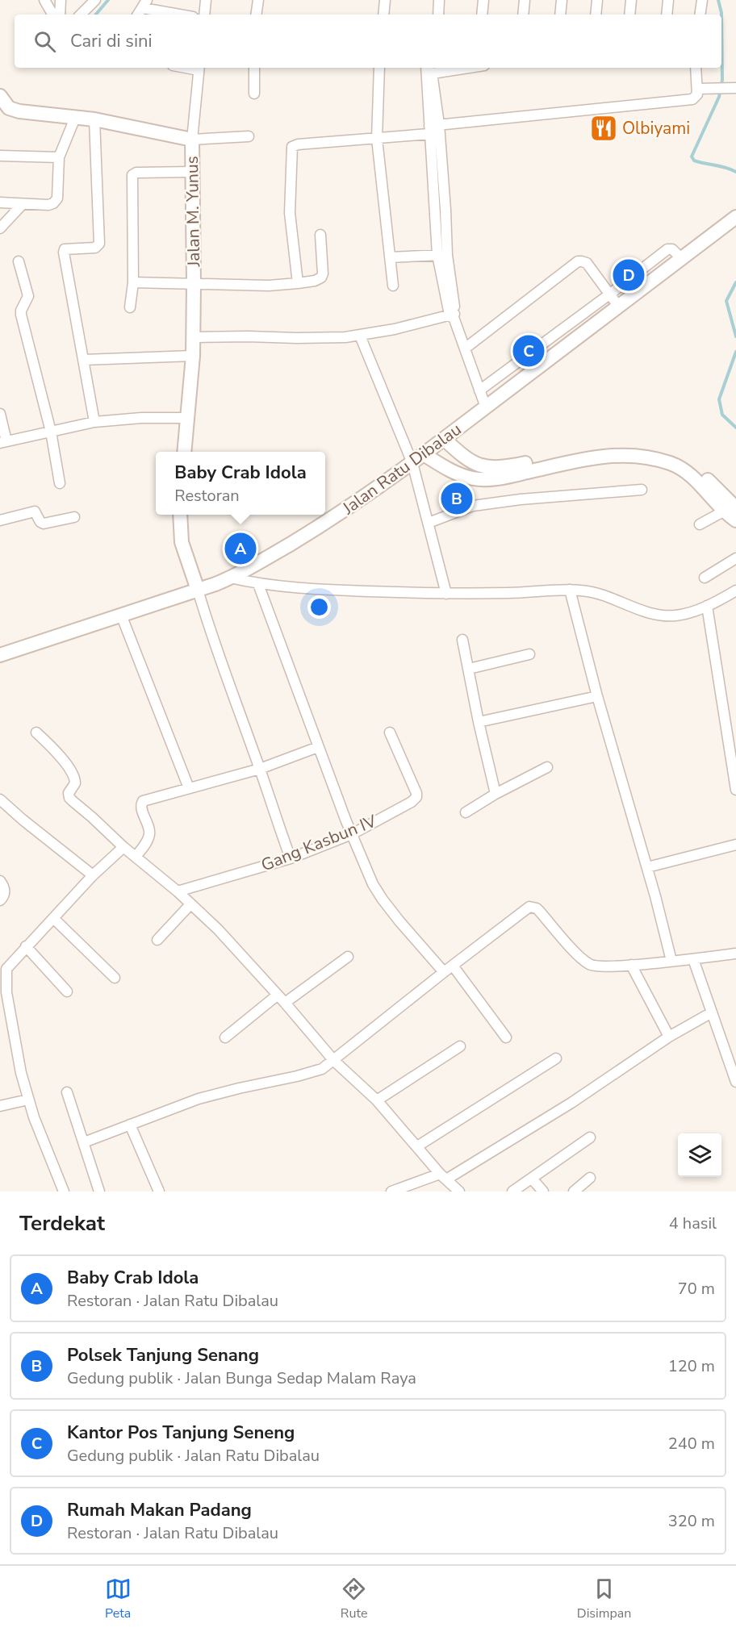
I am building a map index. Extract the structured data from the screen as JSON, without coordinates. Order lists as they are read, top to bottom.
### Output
{
  "streets": {
    "street": ["Jalan M. Yunus", "Jalan Ratu Dibalau", "Gang Kasbun IV"]
  },
  "places": {
    "restaurant": ["Olbiyami"]
  },
  "page": {
    "search": "Cari di sini",
    "pins": [
      "D",
      "C",
      "B",
      "A"
    ],
    "popup": ["Baby Crab Idola", "Restoran"],
    "heading": ["Terdekat", "4 hasil"],
    "list": [
      {
        "mark": "A",
        "name": "Baby Crab Idola",
        "note": "Restoran · Jalan Ratu Dibalau",
        "value": "70 m"
      },
      {
        "mark": "B",
        "name": "Polsek Tanjung Senang",
        "note": "Gedung publik · Jalan Bunga Sedap Malam Raya",
        "value": "120 m"
      },
      {
        "mark": "C",
        "name": "Kantor Pos Tanjung Seneng",
        "note": "Gedung publik · Jalan Ratu Dibalau",
        "value": "240 m"
      },
      {
        "mark": "D",
        "name": "Rumah Makan Padang",
        "note": "Restoran · Jalan Ratu Dibalau",
        "value": "320 m"
      }
    ],
    "nav": ["Peta", "Rute", "Disimpan"]
  }
}
